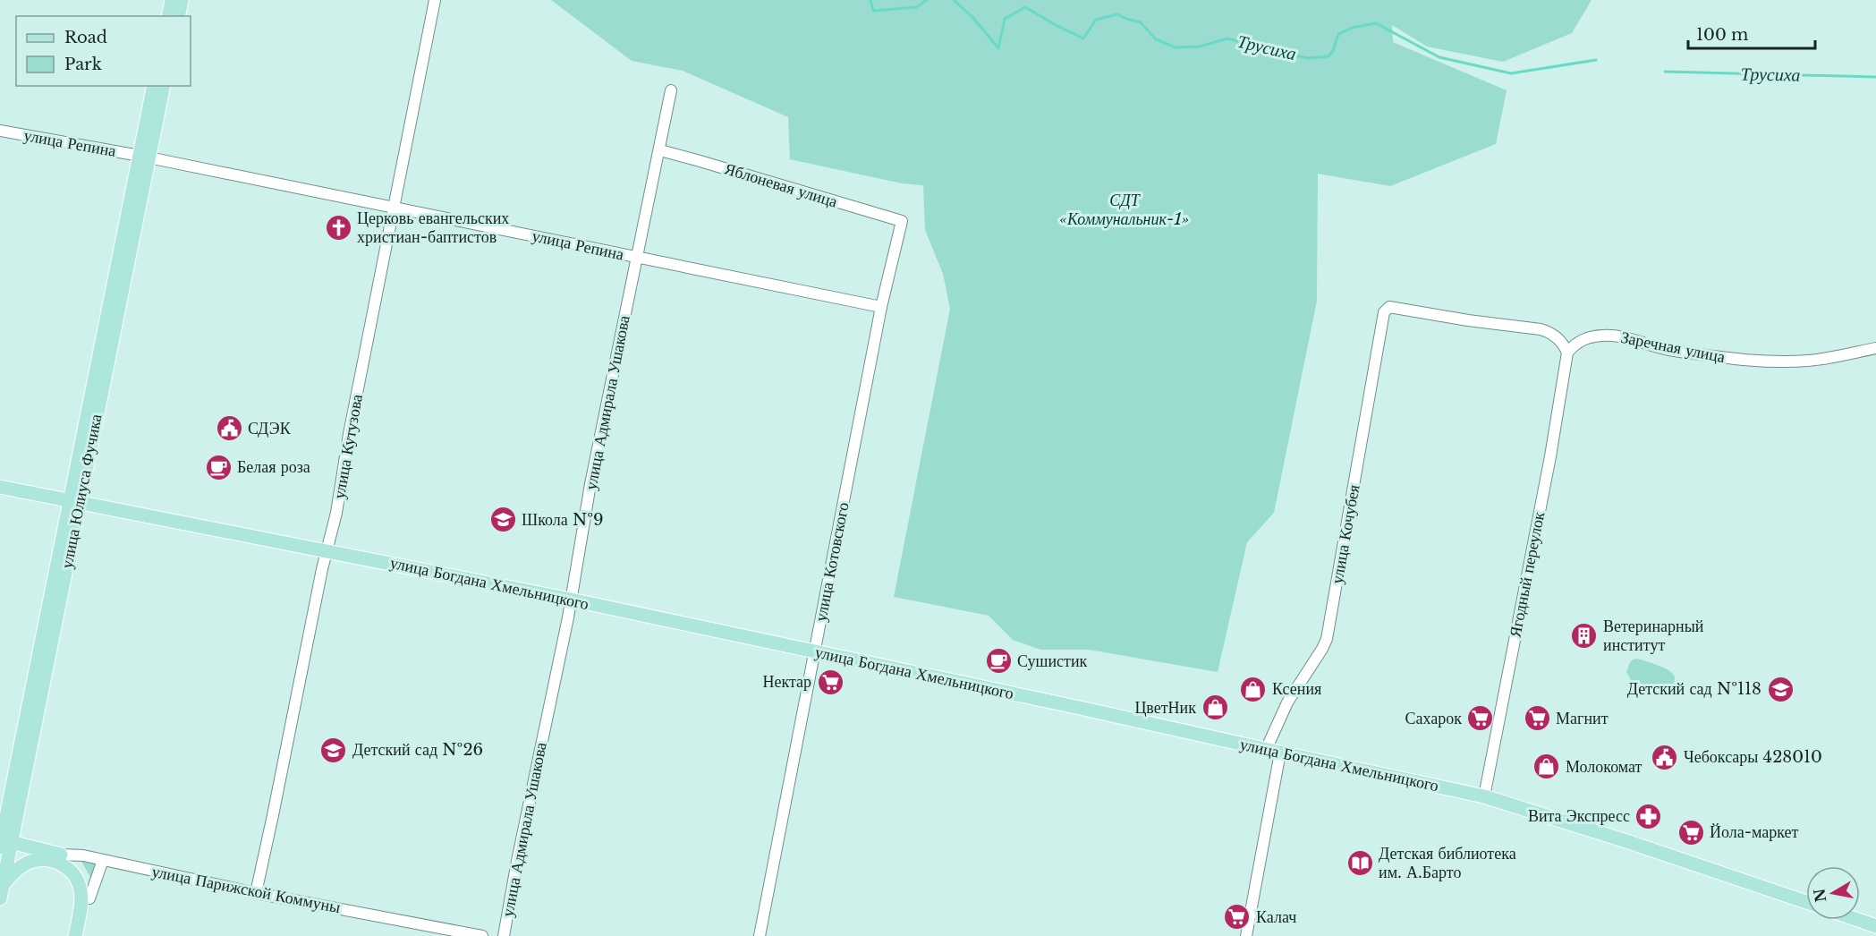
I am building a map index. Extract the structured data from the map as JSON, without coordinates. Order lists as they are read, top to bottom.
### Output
{
  "streets": {
    "main road": ["улица Юлиуса Фучика", "улица Богдана Хмельницкого", "улица Парижской Коммуны"],
    "street": [
      "улица Репина",
      "Яблоневая улица",
      "Заречная улица",
      "улица Адмирала Ушакова",
      "улица Кутузова",
      "улица Кочубея",
      "улица Котовского",
      "Ягодный переулок"
    ]
  },
  "crossings": [
    ["улица Репина", "улица Адмирала Ушакова"],
    ["улица Репина", "улица Кутузова"],
    ["улица Репина", "улица Юлиуса Фучика"],
    ["улица Репина", "улица Котовского"],
    ["Яблоневая улица", "улица Адмирала Ушакова"],
    ["Яблоневая улица", "улица Котовского"],
    ["Заречная улица", "улица Кочубея"],
    ["Заречная улица", "Ягодный переулок"],
    ["улица Адмирала Ушакова", "улица Богдана Хмельницкого"],
    ["улица Кутузова", "улица Богдана Хмельницкого"],
    ["улица Кутузова", "улица Парижской Коммуны"],
    ["улица Юлиуса Фучика", "улица Богдана Хмельницкого"],
    ["улица Юлиуса Фучика", "улица Парижской Коммуны"],
    ["улица Кочубея", "Ягодный переулок"],
    ["улица Кочубея", "улица Богдана Хмельницкого"],
    ["улица Котовского", "улица Богдана Хмельницкого"],
    ["Ягодный переулок", "улица Богдана Хмельницкого"]
  ],
  "water": ["Трусиха"],
  "parks": ["СДТ «Коммунальник-1»"],
  "places": {
    "church": ["Церковь евангельских христиан-баптистов"],
    "public building": ["СДЭК", "Чебоксары 428010"],
    "cafe": ["Белая роза", "Сушистик"],
    "school or university": ["Школа №9", "Детский сад №118", "Детский сад №26"],
    "building": ["Ветеринарный институт"],
    "supermarket": [
      "Нектар",
      "Сахарок",
      "Магнит",
      "Йола-маркет",
      "Калач"
    ],
    "shop": ["Ксения", "ЦветНик", "Молокомат"],
    "pharmacy": ["Вита Экспресс"],
    "library": ["Детская библиотека им. А.Барто"]
  },
  "legend": ["Road", "Park"],
  "scale_bar": "100 m",
  "north": "left"
}
